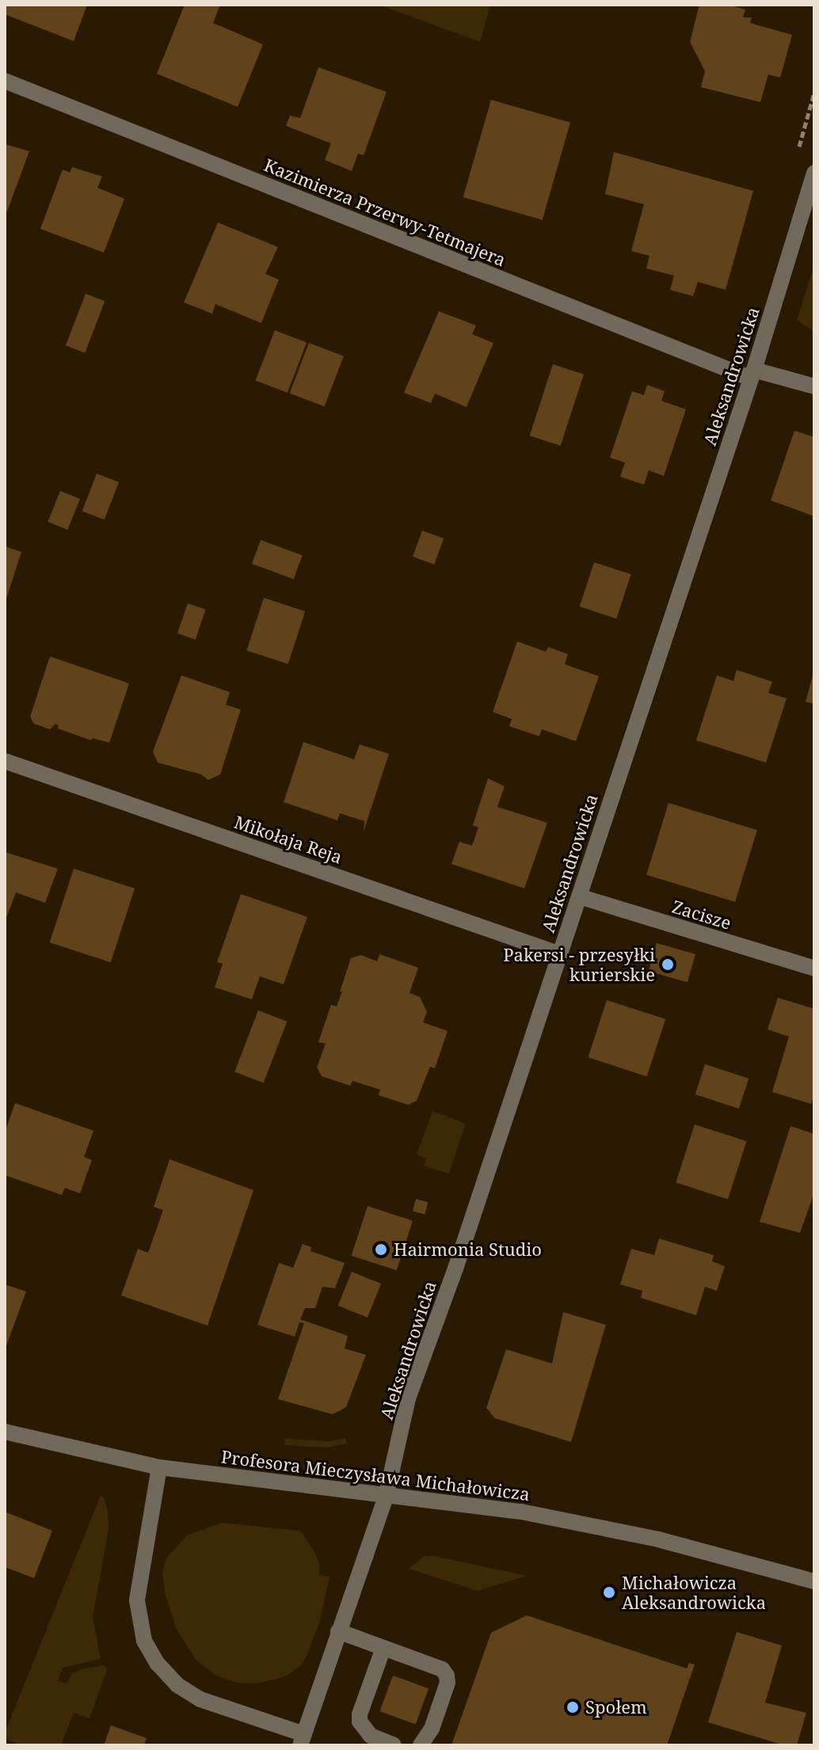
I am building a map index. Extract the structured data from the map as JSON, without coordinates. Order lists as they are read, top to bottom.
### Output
{
  "streets": {
    "street": [
      "Kazimierza Przerwy-Tetmajera",
      "Aleksandrowicka",
      "Mikołaja Reja",
      "Zacisze",
      "Profesora Mieczysława Michałowicza"
    ]
  },
  "crossings": [
    ["Kazimierza Przerwy-Tetmajera", "Aleksandrowicka"],
    ["Aleksandrowicka", "Mikołaja Reja"],
    ["Aleksandrowicka", "Zacisze"],
    ["Aleksandrowicka", "Profesora Mieczysława Michałowicza"]
  ],
  "places": [
    "Pakersi - przesyłki kurierskie",
    "Hairmonia Studio",
    "Michałowicza Aleksandrowicka",
    "Społem"
  ]
}
